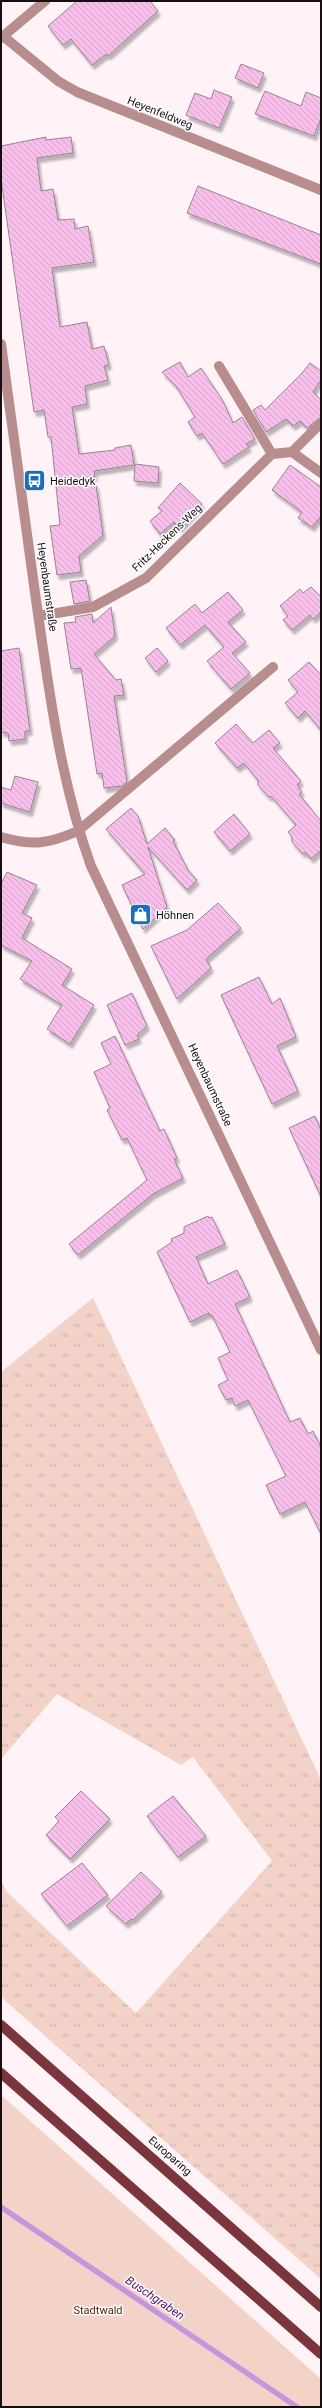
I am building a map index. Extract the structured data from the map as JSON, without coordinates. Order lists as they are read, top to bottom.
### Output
{
  "streets": {
    "main road": ["Europaring"],
    "street": ["Heyenfeldweg", "Fritz-Heckens-Weg", "Heyenbaumstraße"]
  },
  "crossings": [
    ["Fritz-Heckens-Weg", "Heyenbaumstraße"]
  ],
  "water": ["Buschgraben"],
  "parks": ["Stadtwald"],
  "places": {
    "bus stop": ["Heidedyk"],
    "shop": ["Höhnen"]
  }
}
